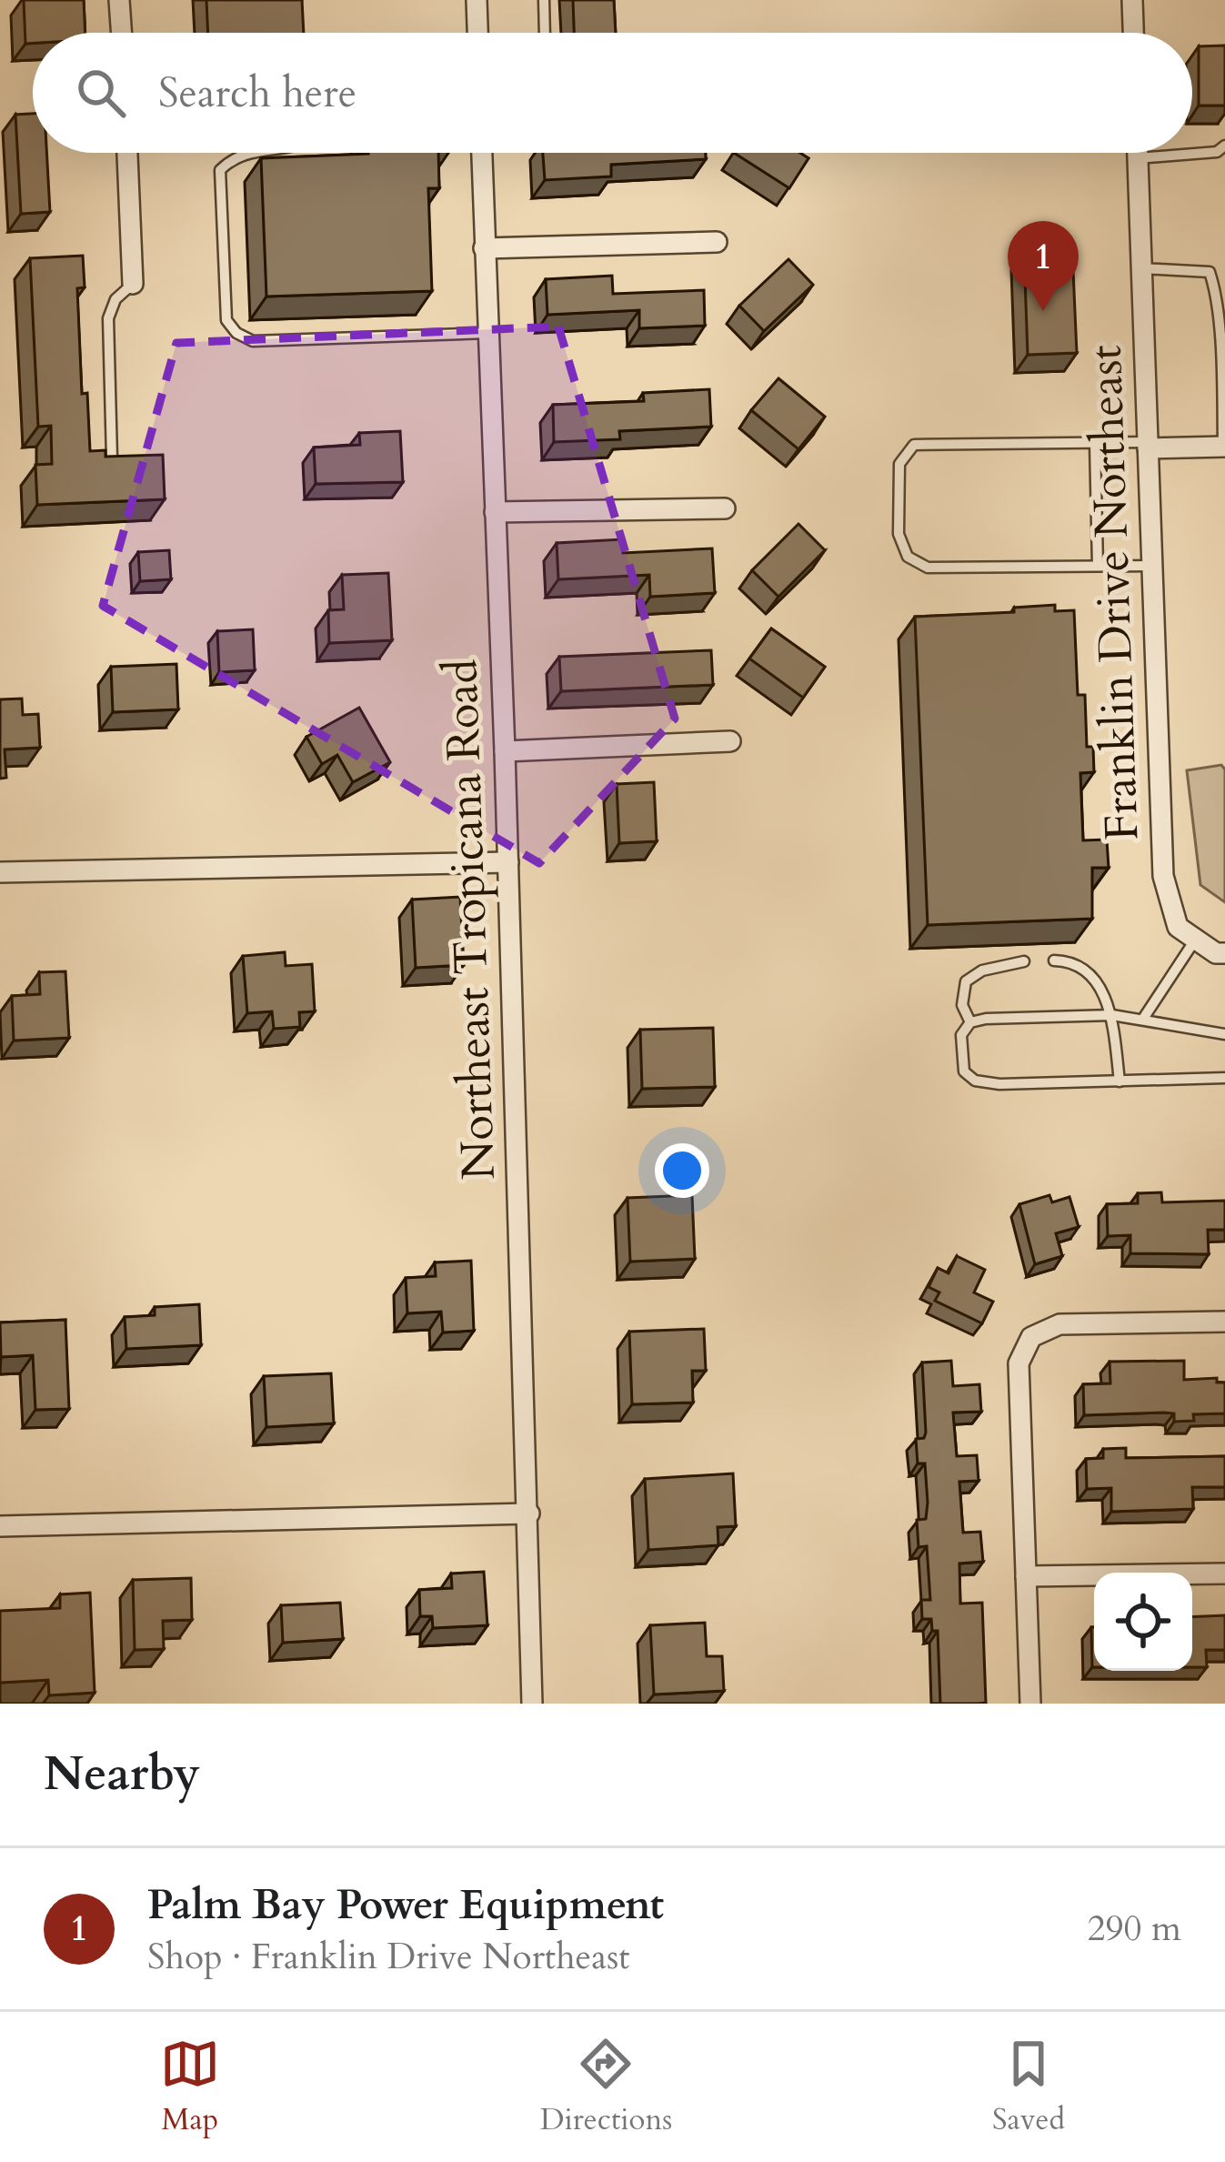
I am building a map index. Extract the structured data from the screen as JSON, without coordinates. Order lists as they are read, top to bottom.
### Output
{
  "streets": {
    "street": ["Franklin Drive Northeast", "Northeast Tropicana Road"]
  },
  "page": {
    "search": "Search here",
    "pins": "1",
    "heading": "Nearby",
    "list": [
      {
        "mark": "1",
        "name": "Palm Bay Power Equipment",
        "note": "Shop · Franklin Drive Northeast",
        "value": "290 m"
      }
    ],
    "nav": ["Map", "Directions", "Saved"]
  }
}
